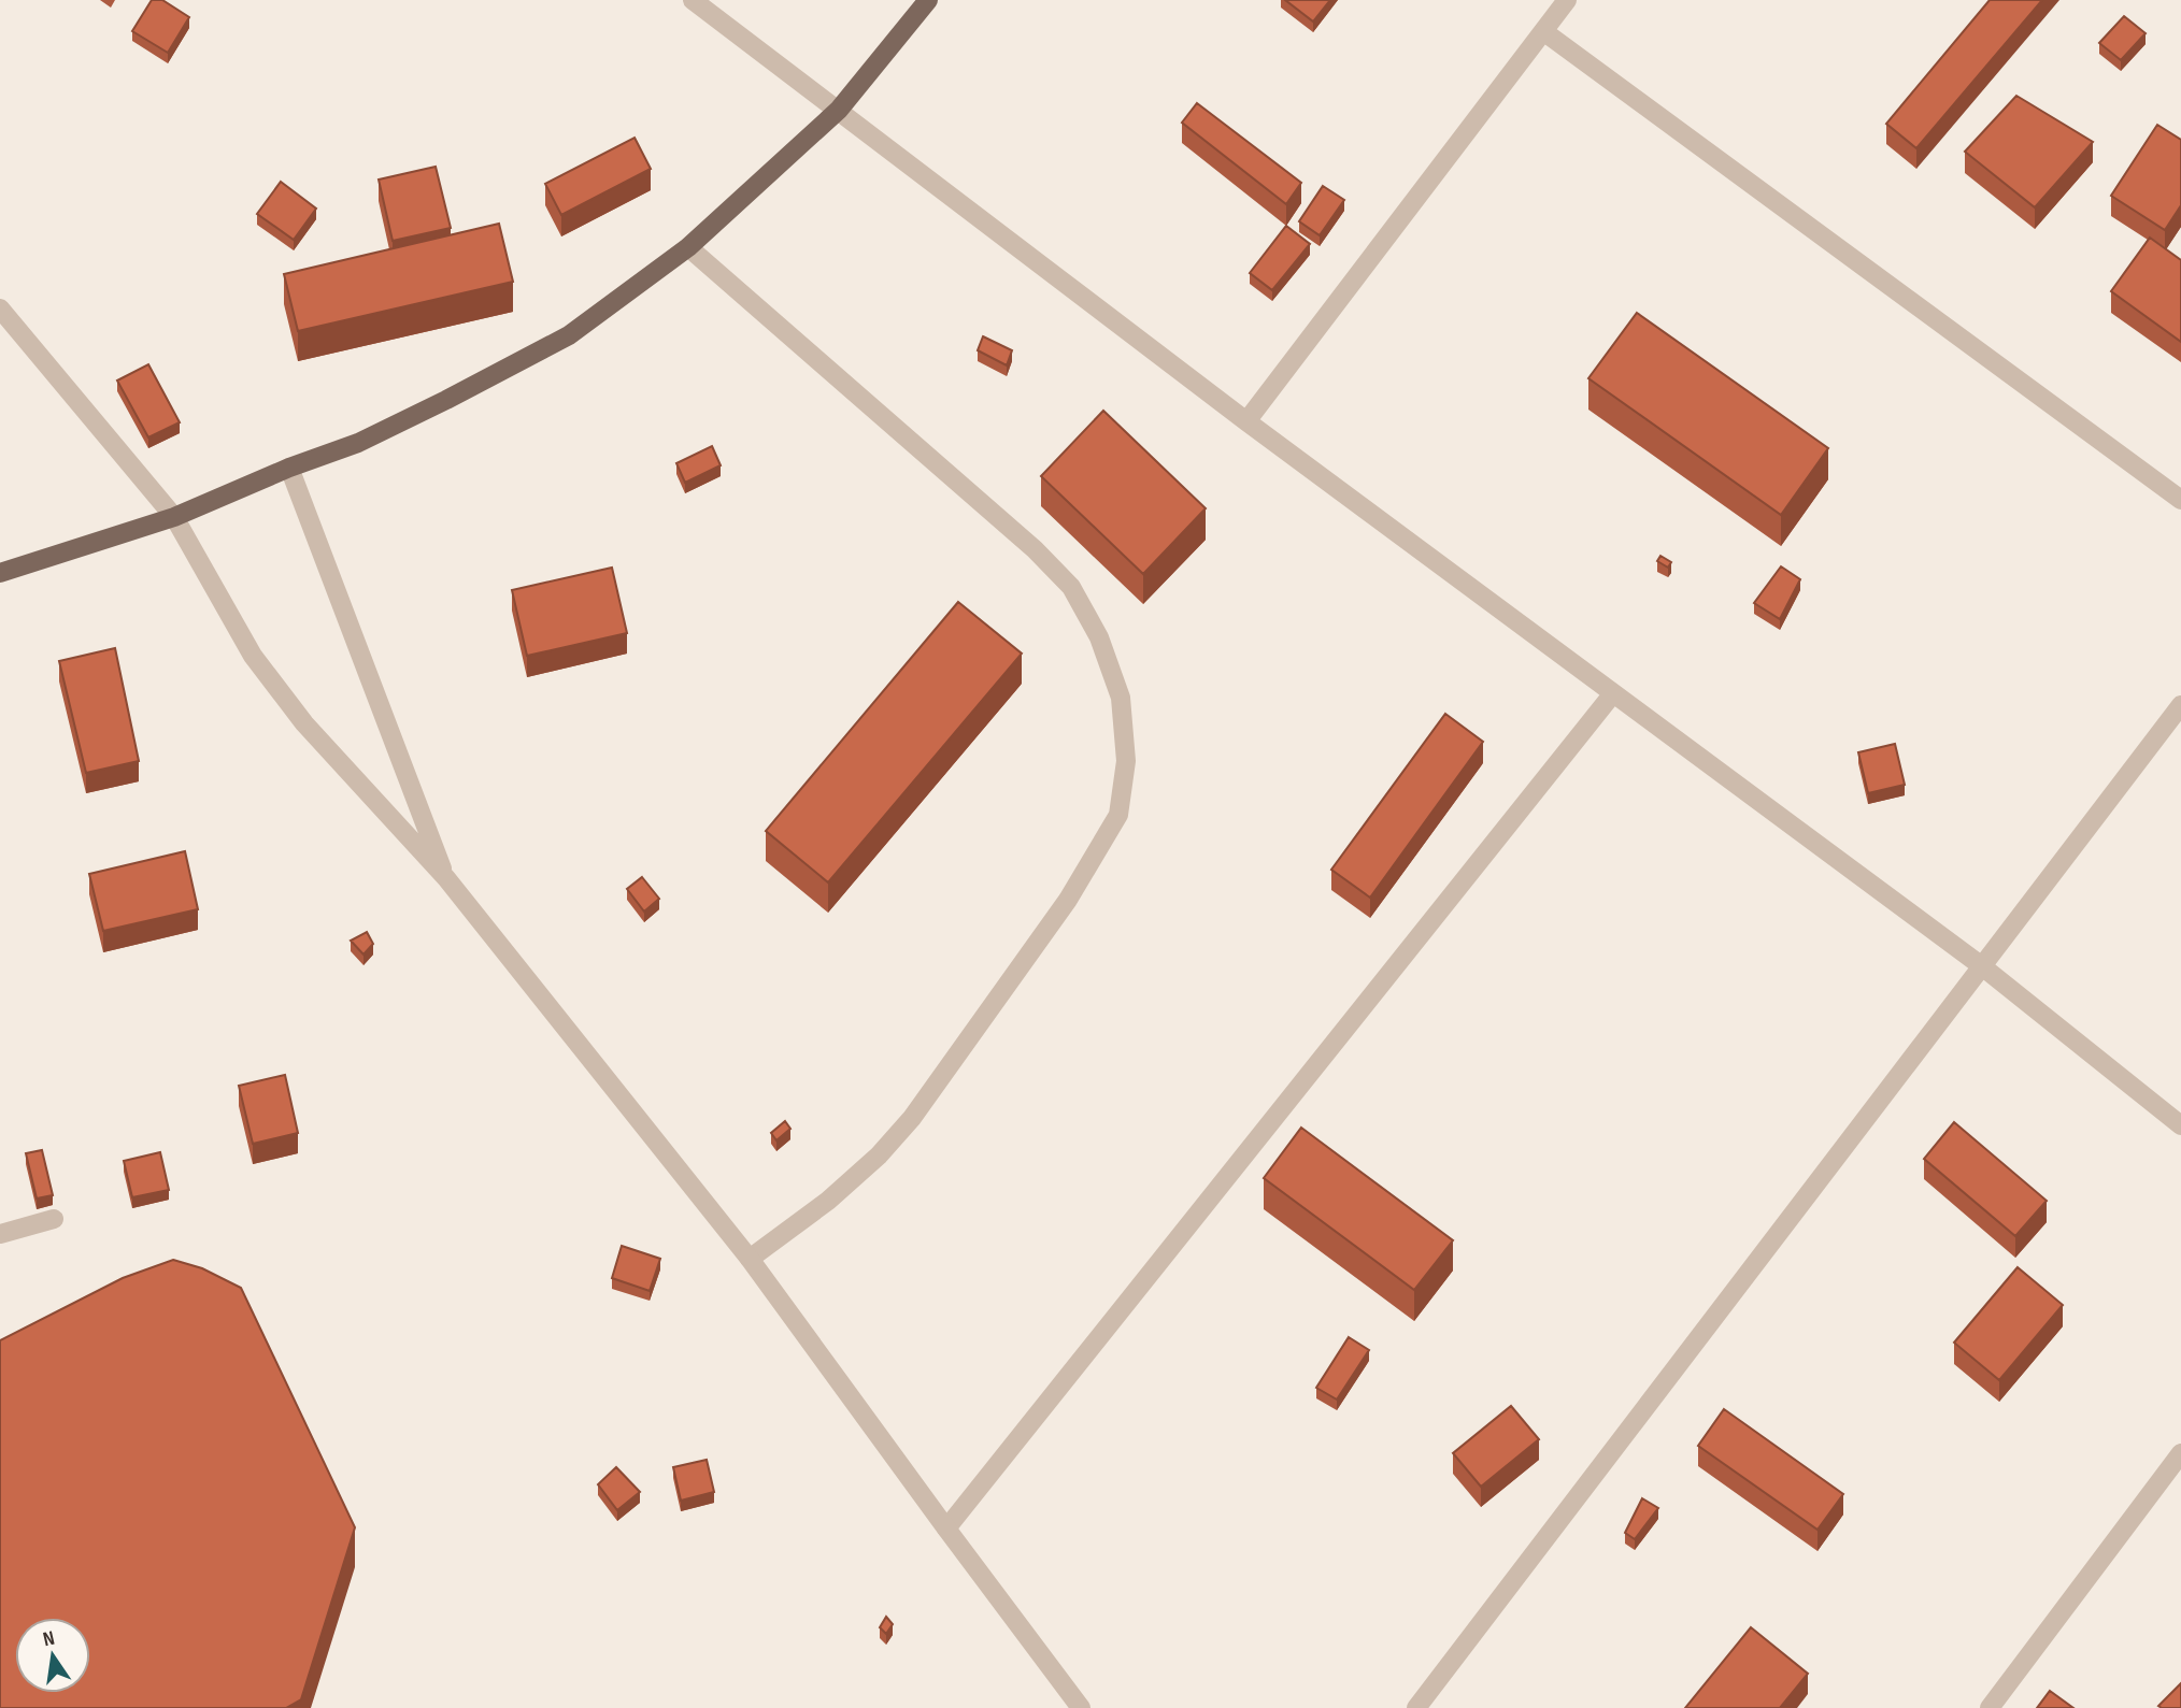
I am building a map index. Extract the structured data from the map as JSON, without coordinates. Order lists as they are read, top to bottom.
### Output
{
  "north": "top"
}
